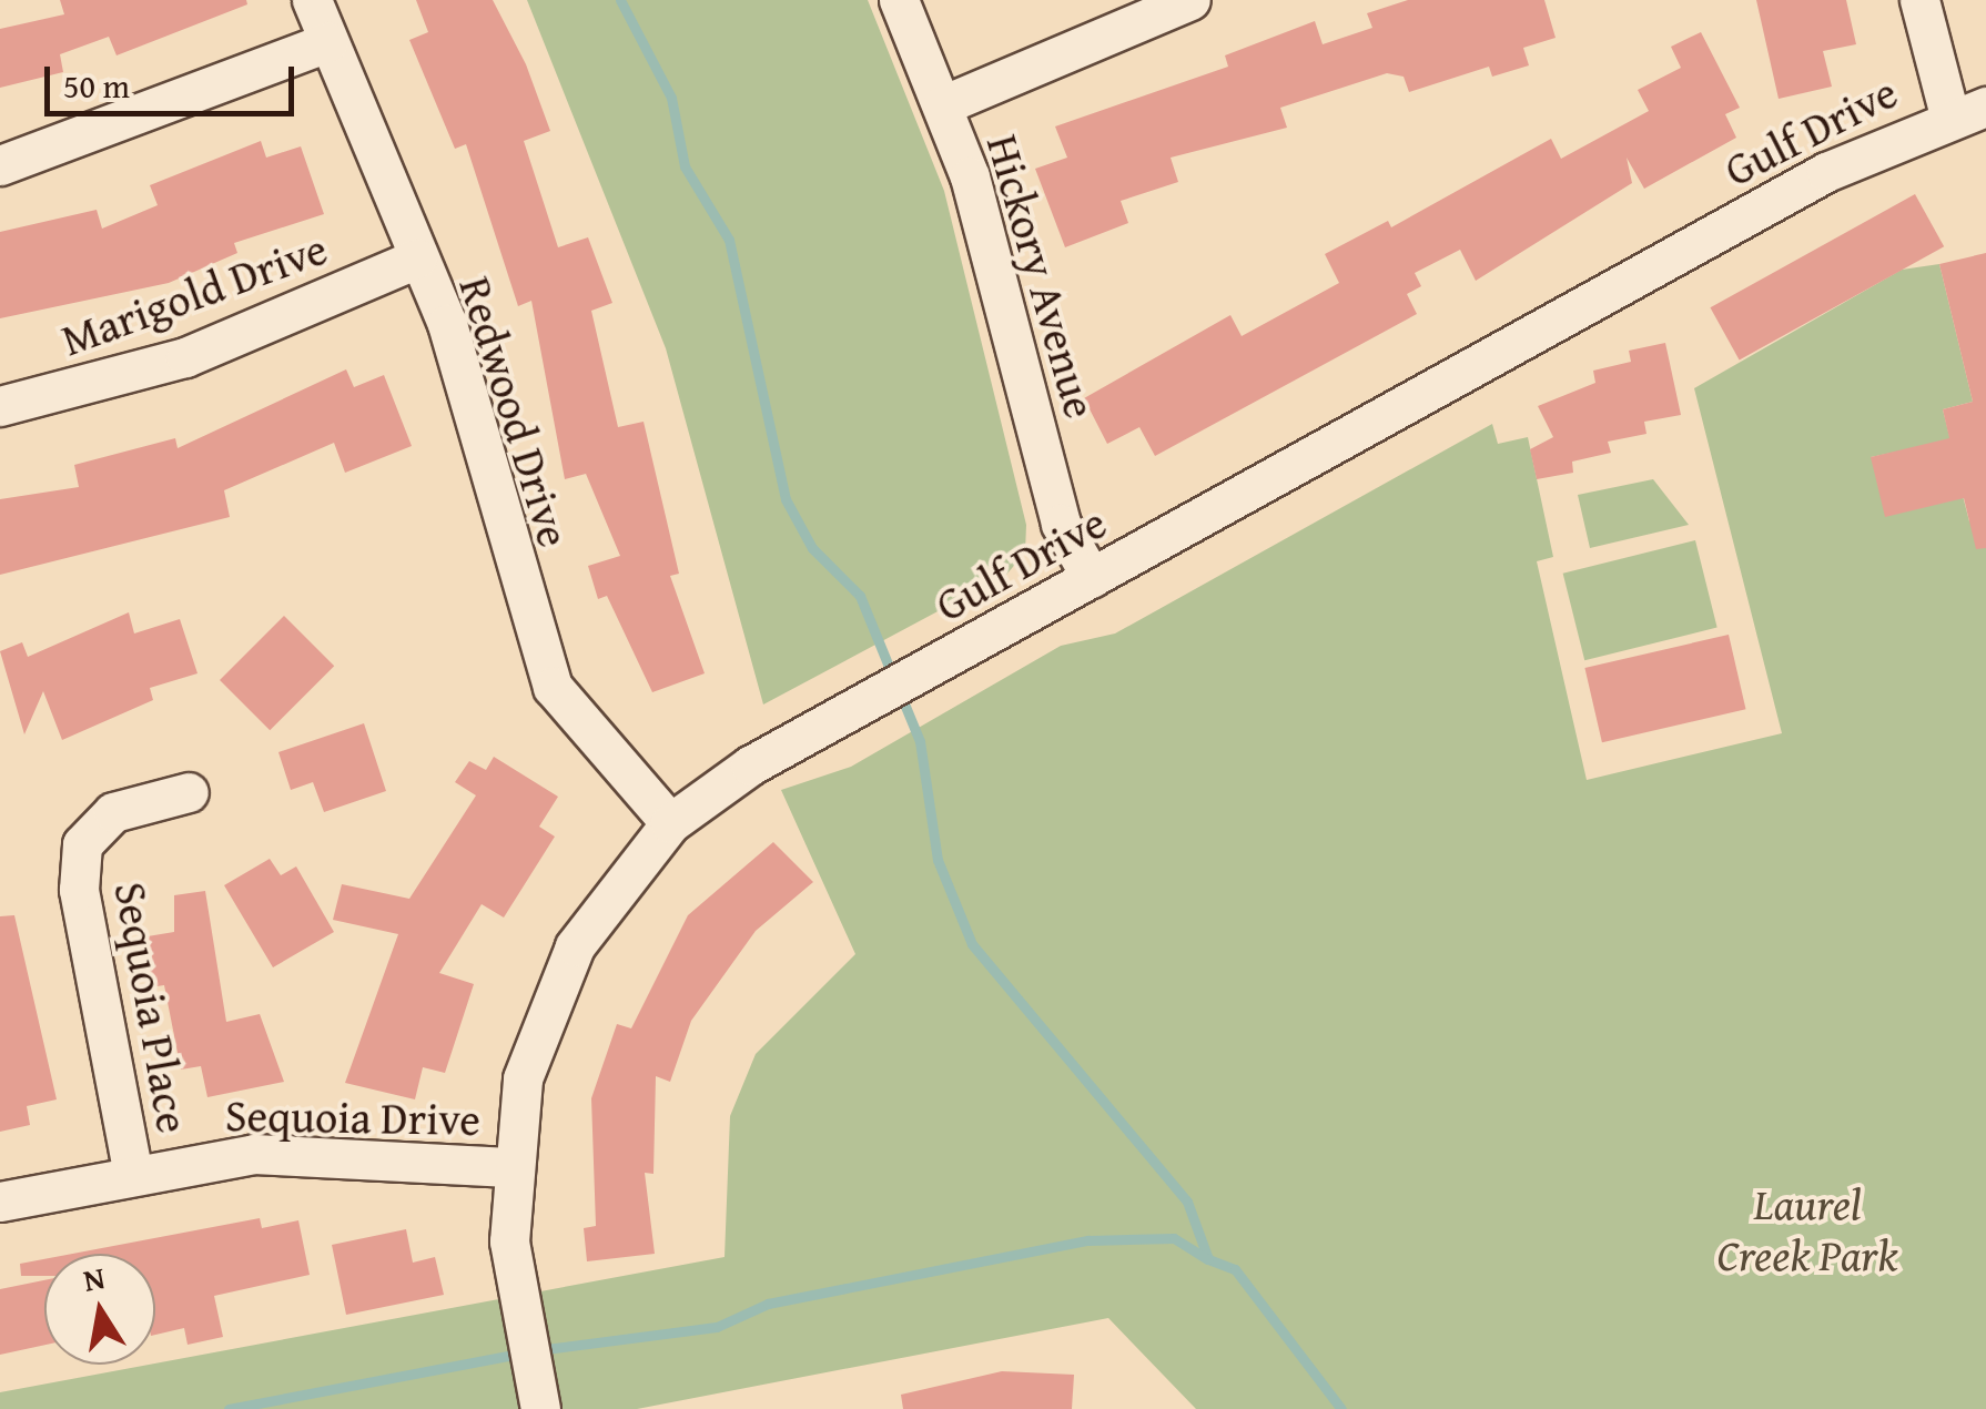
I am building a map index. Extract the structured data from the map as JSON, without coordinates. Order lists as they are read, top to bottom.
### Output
{
  "streets": {
    "street": [
      "Gulf Drive",
      "Hickory Avenue",
      "Marigold Drive",
      "Redwood Drive",
      "Sequoia Place",
      "Sequoia Drive"
    ]
  },
  "crossings": [
    ["Gulf Drive", "Hickory Avenue"],
    ["Gulf Drive", "Redwood Drive"],
    ["Gulf Drive", "Sequoia Drive"],
    ["Marigold Drive", "Redwood Drive"],
    ["Sequoia Place", "Sequoia Drive"]
  ],
  "parks": ["Laurel Creek Park"],
  "scale_bar": "50 m",
  "north": "top"
}
